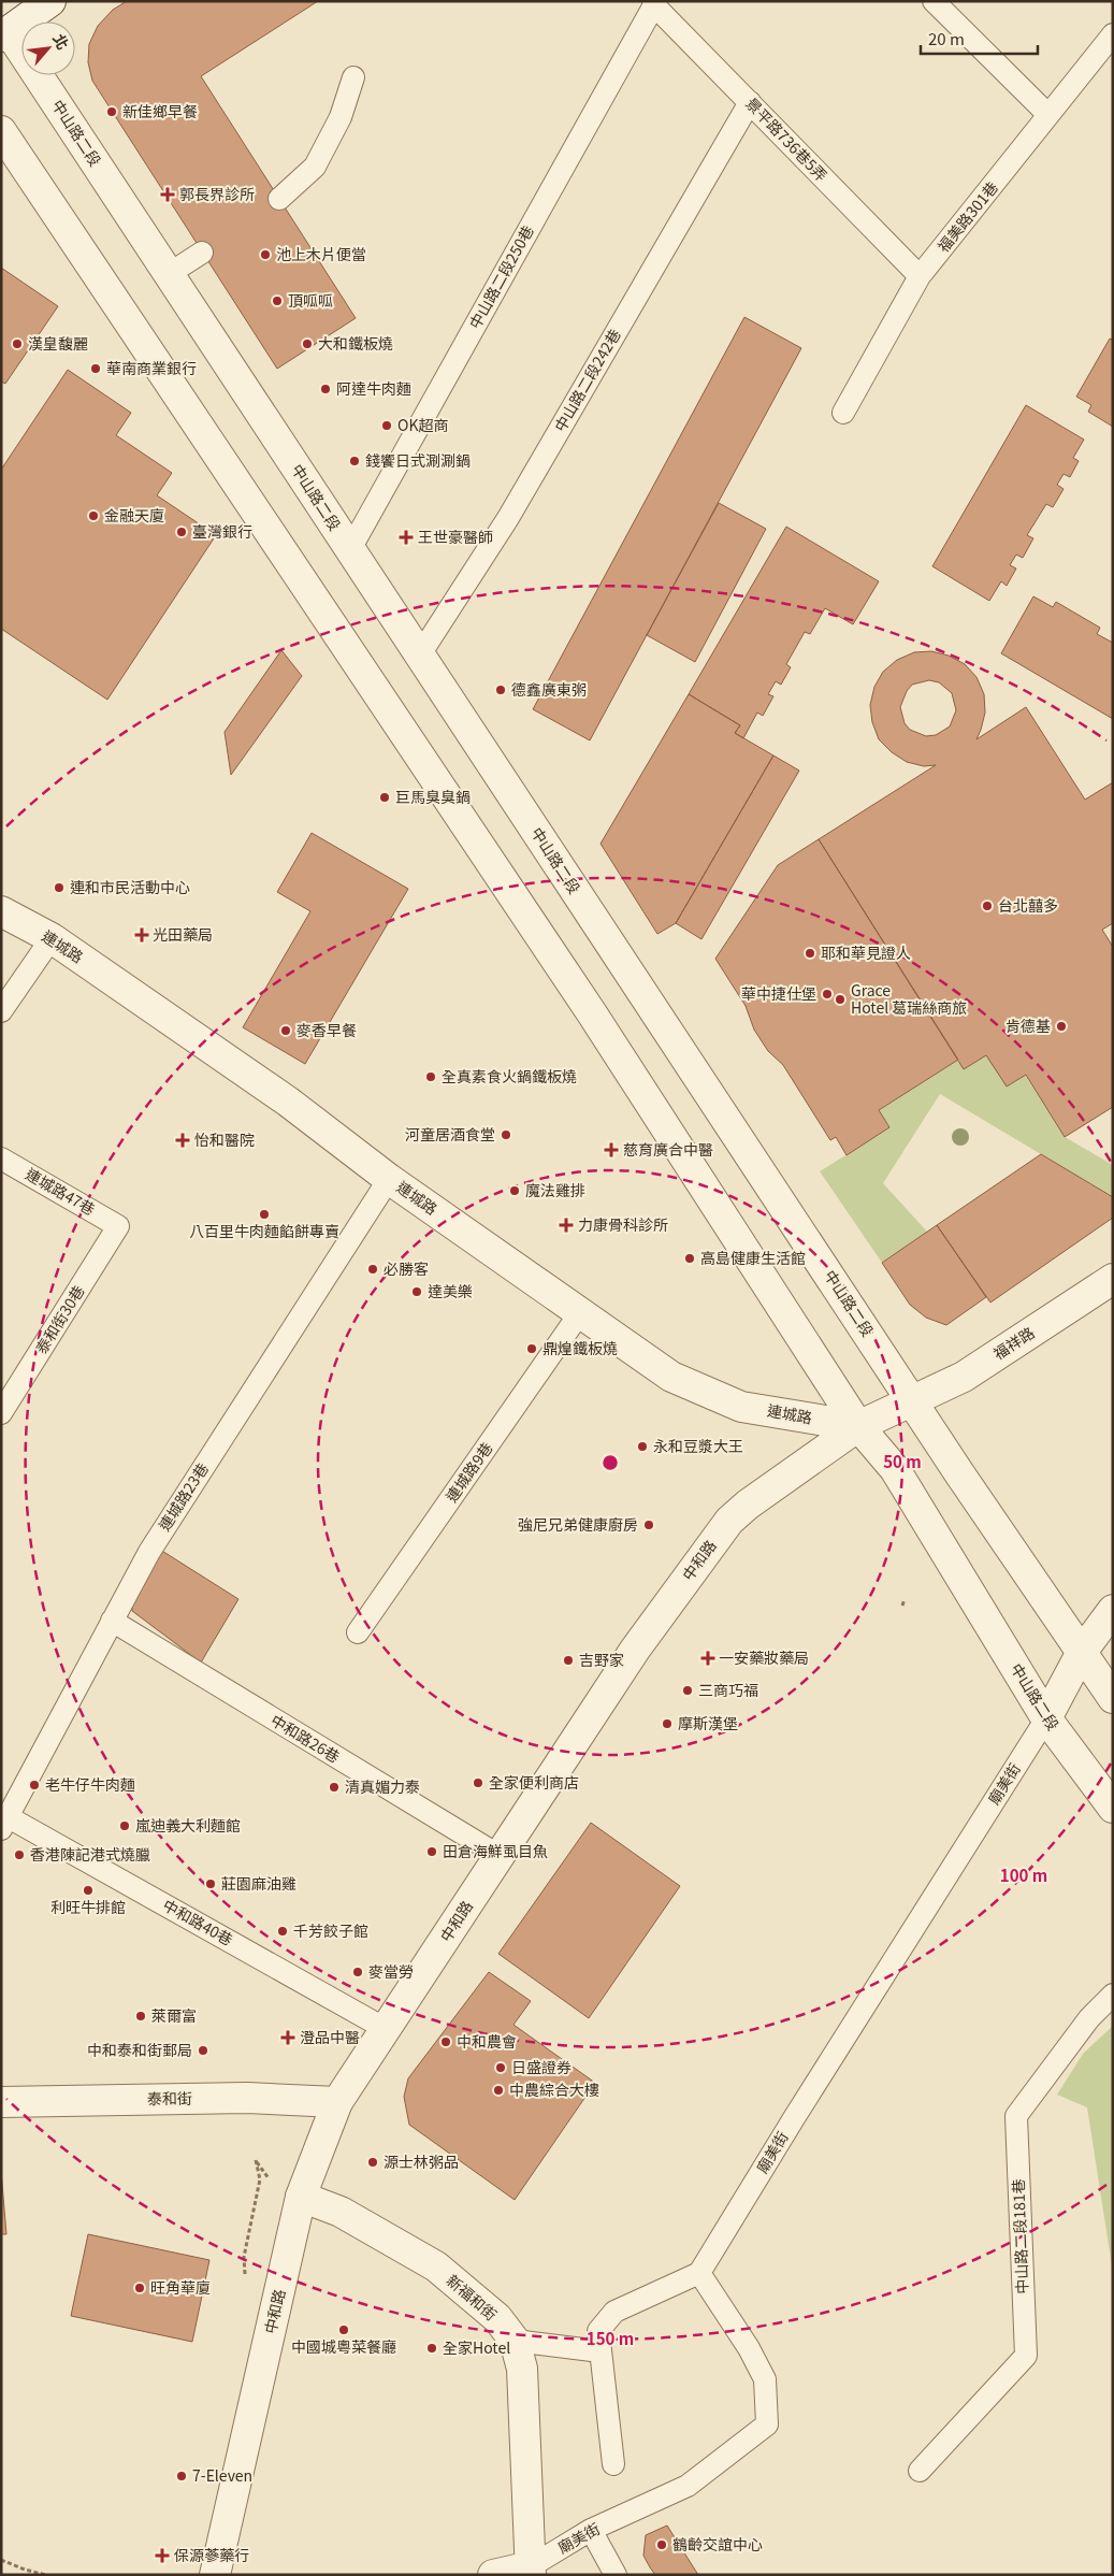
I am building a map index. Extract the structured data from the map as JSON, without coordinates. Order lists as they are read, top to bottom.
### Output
{
  "streets": {
    "street": [
      "中山路二段",
      "連城路",
      "福祥路",
      "中和路",
      "廟美街",
      "泰和街",
      "新福和街"
    ],
    "lane": [
      "景平路736巷5弄",
      "福美路301巷",
      "中山路二段250巷",
      "中山路二段242巷",
      "連城路47巷",
      "泰和街30巷",
      "連城路9巷",
      "連城路23巷",
      "中和路26巷",
      "中和路40巷",
      "中山路二段181巷"
    ]
  },
  "crossings": [
    ["中山路二段", "中山路二段250巷"],
    ["中山路二段", "中山路二段242巷"],
    ["中山路二段", "連城路"],
    ["中山路二段", "福祥路"],
    ["中山路二段", "中和路"],
    ["中山路二段", "廟美街"],
    ["景平路736巷5弄", "福美路301巷"],
    ["景平路736巷5弄", "中山路二段250巷"],
    ["景平路736巷5弄", "中山路二段242巷"],
    ["連城路", "連城路9巷"],
    ["連城路", "連城路23巷"],
    ["連城路", "中和路"],
    ["連城路47巷", "泰和街30巷"],
    ["福祥路", "中和路"],
    ["連城路23巷", "中和路26巷"],
    ["連城路23巷", "中和路40巷"],
    ["中和路", "中和路26巷"],
    ["中和路", "中和路40巷"],
    ["中和路", "泰和街"],
    ["中和路", "新福和街"],
    ["廟美街", "新福和街"]
  ],
  "places": {
    "other": [
      "新佳鄉早餐",
      "池上木片便當",
      "頂呱呱",
      "漢皇馥麗",
      "大和鐵板燒",
      "華南商業銀行",
      "阿達牛肉麵",
      "OK超商",
      "錢饗日式涮涮鍋",
      "金融天廈",
      "臺灣銀行",
      "德鑫廣東粥",
      "巨馬臭臭鍋",
      "連和市民活動中心",
      "台北囍多",
      "耶和華見證人",
      "華中捷仕堡",
      "Grace Hotel 葛瑞絲商旅",
      "肯德基",
      "麥香早餐",
      "全真素食火鍋鐵板燒",
      "河童居酒食堂",
      "魔法雞排",
      "八百里牛肉麵餡餅專賣",
      "高島健康生活館",
      "必勝客",
      "達美樂",
      "鼎煌鐵板燒",
      "永和豆漿大王",
      "強尼兄弟健康廚房",
      "吉野家",
      "三商巧福",
      "摩斯漢堡",
      "全家便利商店",
      "老牛仔牛肉麵",
      "清真媚力泰",
      "嵐迪義大利麵館",
      "田倉海鮮虱目魚",
      "香港陳記港式燒臘",
      "莊園麻油雞",
      "利旺牛排館",
      "千芳餃子館",
      "麥當勞",
      "萊爾富",
      "中和農會",
      "中和泰和街郵局",
      "日盛證券",
      "中農綜合大樓",
      "源士林粥品",
      "旺角華廈",
      "中國城粵菜餐廳",
      "全家Hotel",
      "7-Eleven",
      "鶴齡交誼中心"
    ],
    "health": [
      "郭長界診所",
      "王世豪醫師",
      "光田藥局",
      "怡和醫院",
      "慈育廣合中醫",
      "力康骨科診所",
      "一安藥妝藥局",
      "澄品中醫",
      "保源蔘藥行"
    ]
  },
  "scale_bar": "20 m",
  "north": "top right",
  "rings": ["50 m", "100 m", "150 m"]
}
